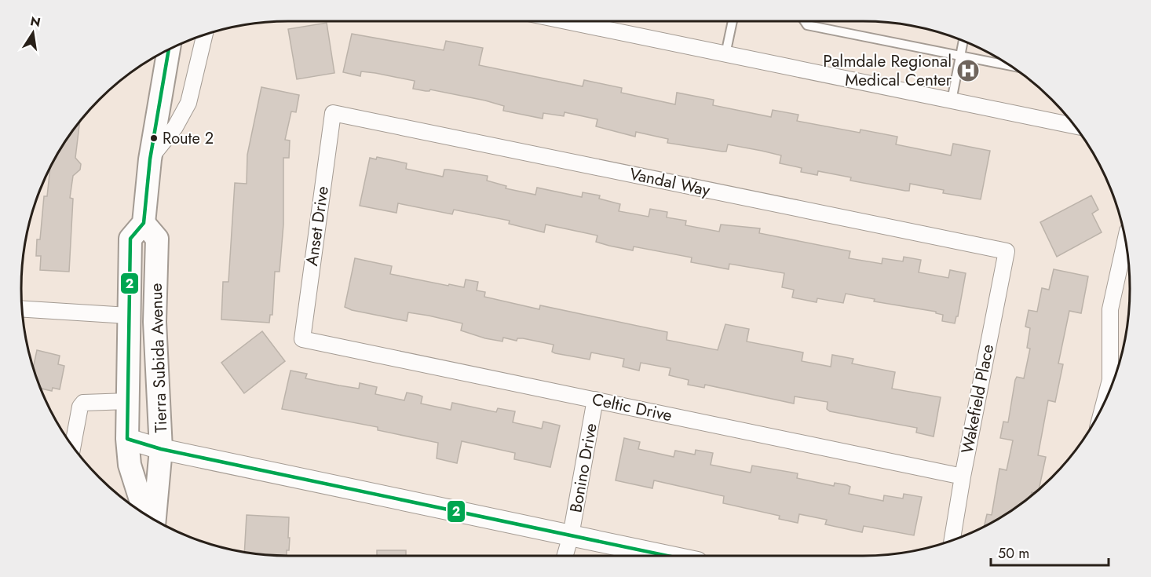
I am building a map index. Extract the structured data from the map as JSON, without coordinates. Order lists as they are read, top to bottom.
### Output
{
  "streets": {
    "main road": ["Tierra Subida Avenue"],
    "street": [
      "Vandal Way",
      "Anset Drive",
      "Wakefield Place",
      "Celtic Drive",
      "Bonino Drive"
    ]
  },
  "crossings": [
    ["Vandal Way", "Anset Drive"],
    ["Vandal Way", "Wakefield Place"],
    ["Anset Drive", "Celtic Drive"],
    ["Wakefield Place", "Celtic Drive"],
    ["Celtic Drive", "Bonino Drive"]
  ],
  "places": {
    "hospital": ["Palmdale Regional Medical Center"],
    "other": ["Route 2"]
  },
  "lines": ["transit line 2"],
  "scale_bar": "50 m",
  "north": "top"
}
